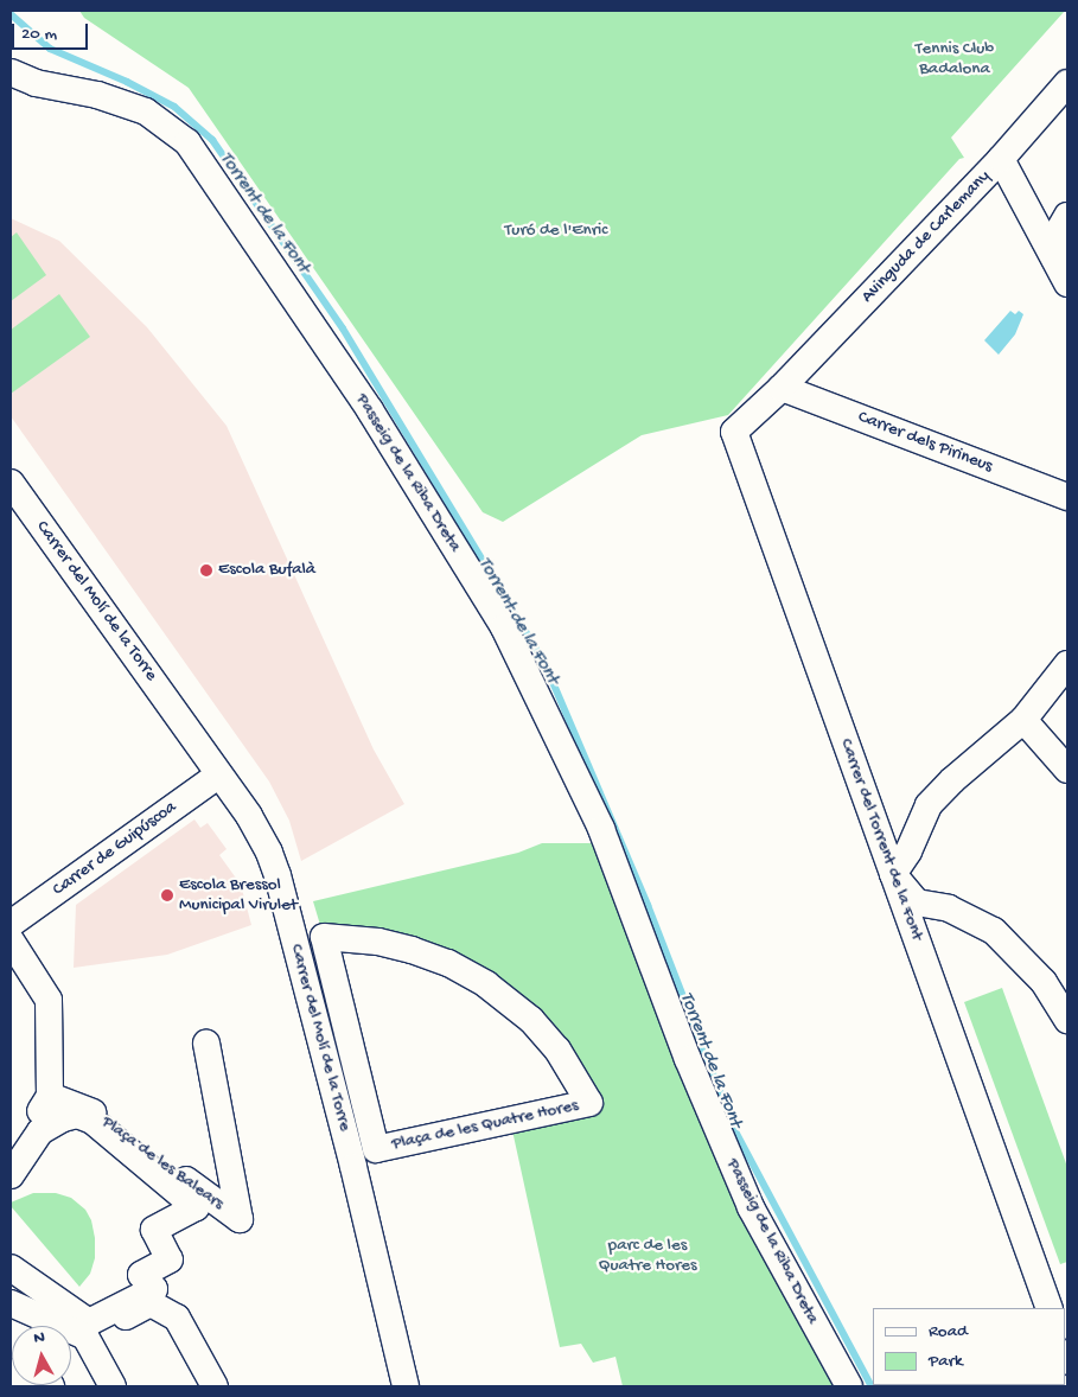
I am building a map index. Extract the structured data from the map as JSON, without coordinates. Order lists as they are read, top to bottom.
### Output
{
  "streets": {
    "street": [
      "Avinguda de Carlemany",
      "Carrer dels Pirineus",
      "Passeig de la Riba Dreta",
      "Carrer del Molí de la Torre",
      "Carrer del Torrent de la Font",
      "Carrer de Guipúscoa",
      "Plaça de les Quatre Hores",
      "Plaça de les Balears"
    ]
  },
  "crossings": [
    ["Avinguda de Carlemany", "Carrer dels Pirineus"],
    ["Avinguda de Carlemany", "Carrer del Torrent de la Font"],
    ["Carrer dels Pirineus", "Carrer del Torrent de la Font"],
    ["Carrer del Molí de la Torre", "Carrer de Guipúscoa"]
  ],
  "water": ["Torrent de la Font"],
  "parks": ["Tennis Club Badalona", "Turó de l'Enric", "parc de les Quatre Hores"],
  "places": ["Escola Bufalà", "Escola Bressol Municipal Virulet"],
  "legend": ["Road", "Park"],
  "scale_bar": "20 m",
  "north": "top"
}
